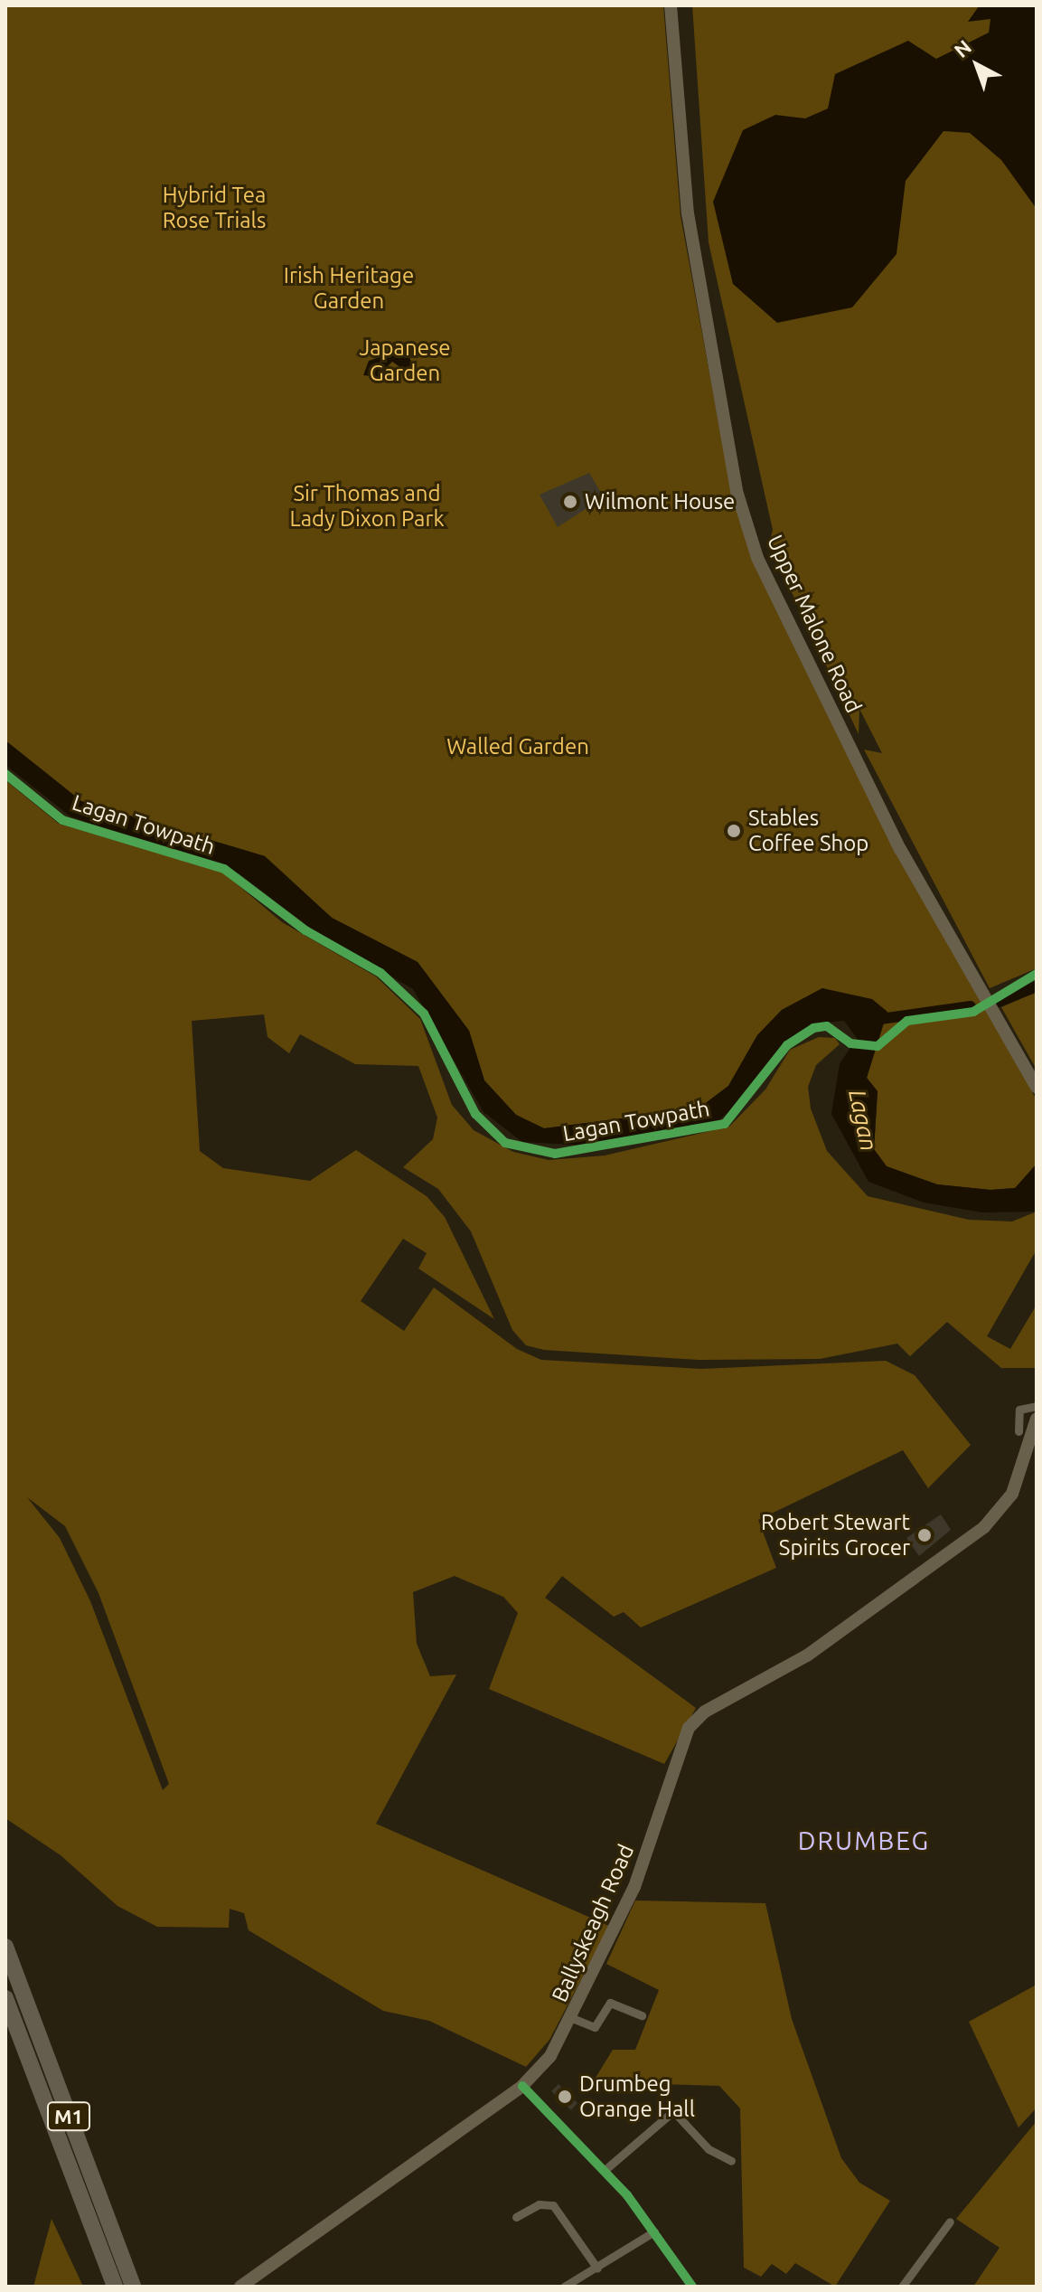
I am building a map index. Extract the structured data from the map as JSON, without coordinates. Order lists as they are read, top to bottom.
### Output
{
  "streets": {
    "highway": ["M1"],
    "main road": ["Upper Malone Road", "Ballyskeagh Road"],
    "cycle path": ["Lagan Towpath"]
  },
  "districts": ["DRUMBEG"],
  "water": ["Lagan"],
  "parks": [
    "Hybrid Tea Rose Trials",
    "Irish Heritage Garden",
    "Japanese Garden",
    "Sir Thomas and Lady Dixon Park",
    "Walled Garden"
  ],
  "places": [
    "Wilmont House",
    "Stables Coffee Shop",
    "Robert Stewart Spirits Grocer",
    "Drumbeg Orange Hall"
  ],
  "north": "top left"
}
